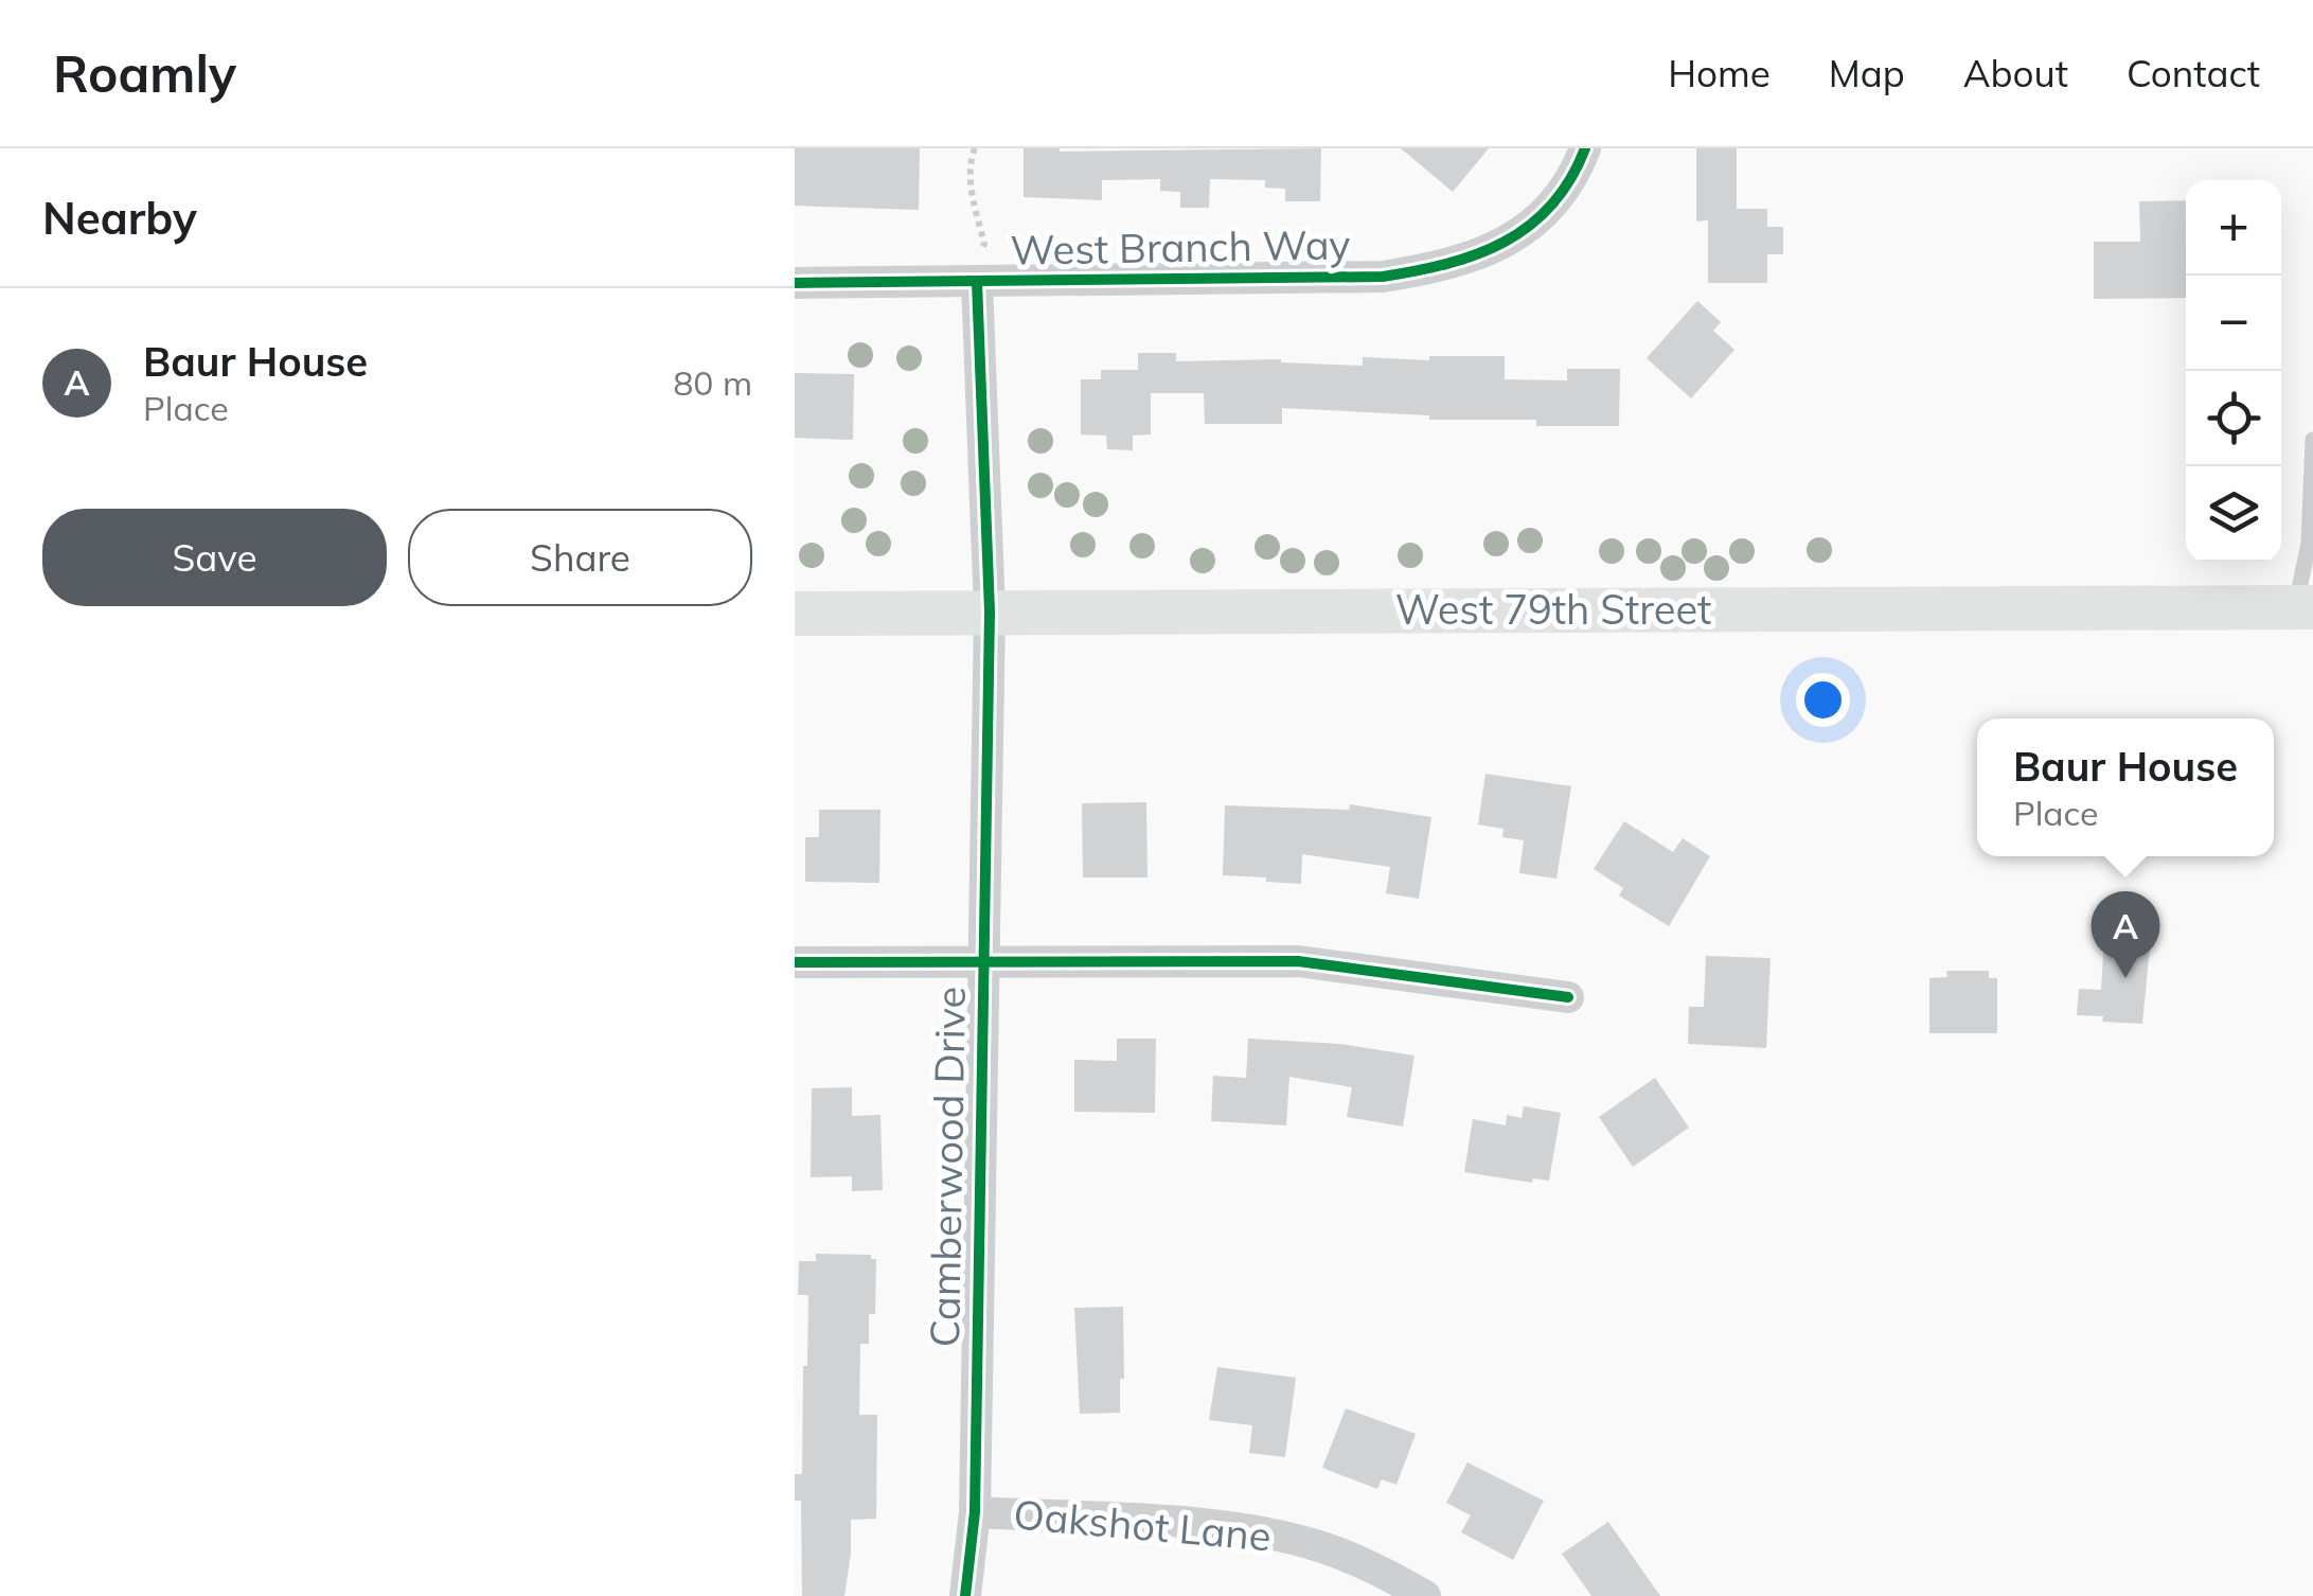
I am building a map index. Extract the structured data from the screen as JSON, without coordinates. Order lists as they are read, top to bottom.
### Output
{
  "streets": {
    "main road": ["West 79th Street"],
    "street": ["West Branch Way", "Camberwood Drive", "Oakshot Lane"]
  },
  "crossings": [
    ["West Branch Way", "Camberwood Drive"],
    ["West 79th Street", "Camberwood Drive"],
    ["Camberwood Drive", "Oakshot Lane"]
  ],
  "page": {
    "header": "Roamly",
    "nav": [
      "Home",
      "Map",
      "About",
      "Contact"
    ],
    "heading": "Nearby",
    "map_buttons": ["+", "−"],
    "list": [
      {
        "mark": "A",
        "name": "Baur House",
        "note": "Place",
        "value": "80 m"
      }
    ],
    "buttons": ["Save", "Share"],
    "popup": ["Baur House", "Place"],
    "pins": "A"
  }
}
